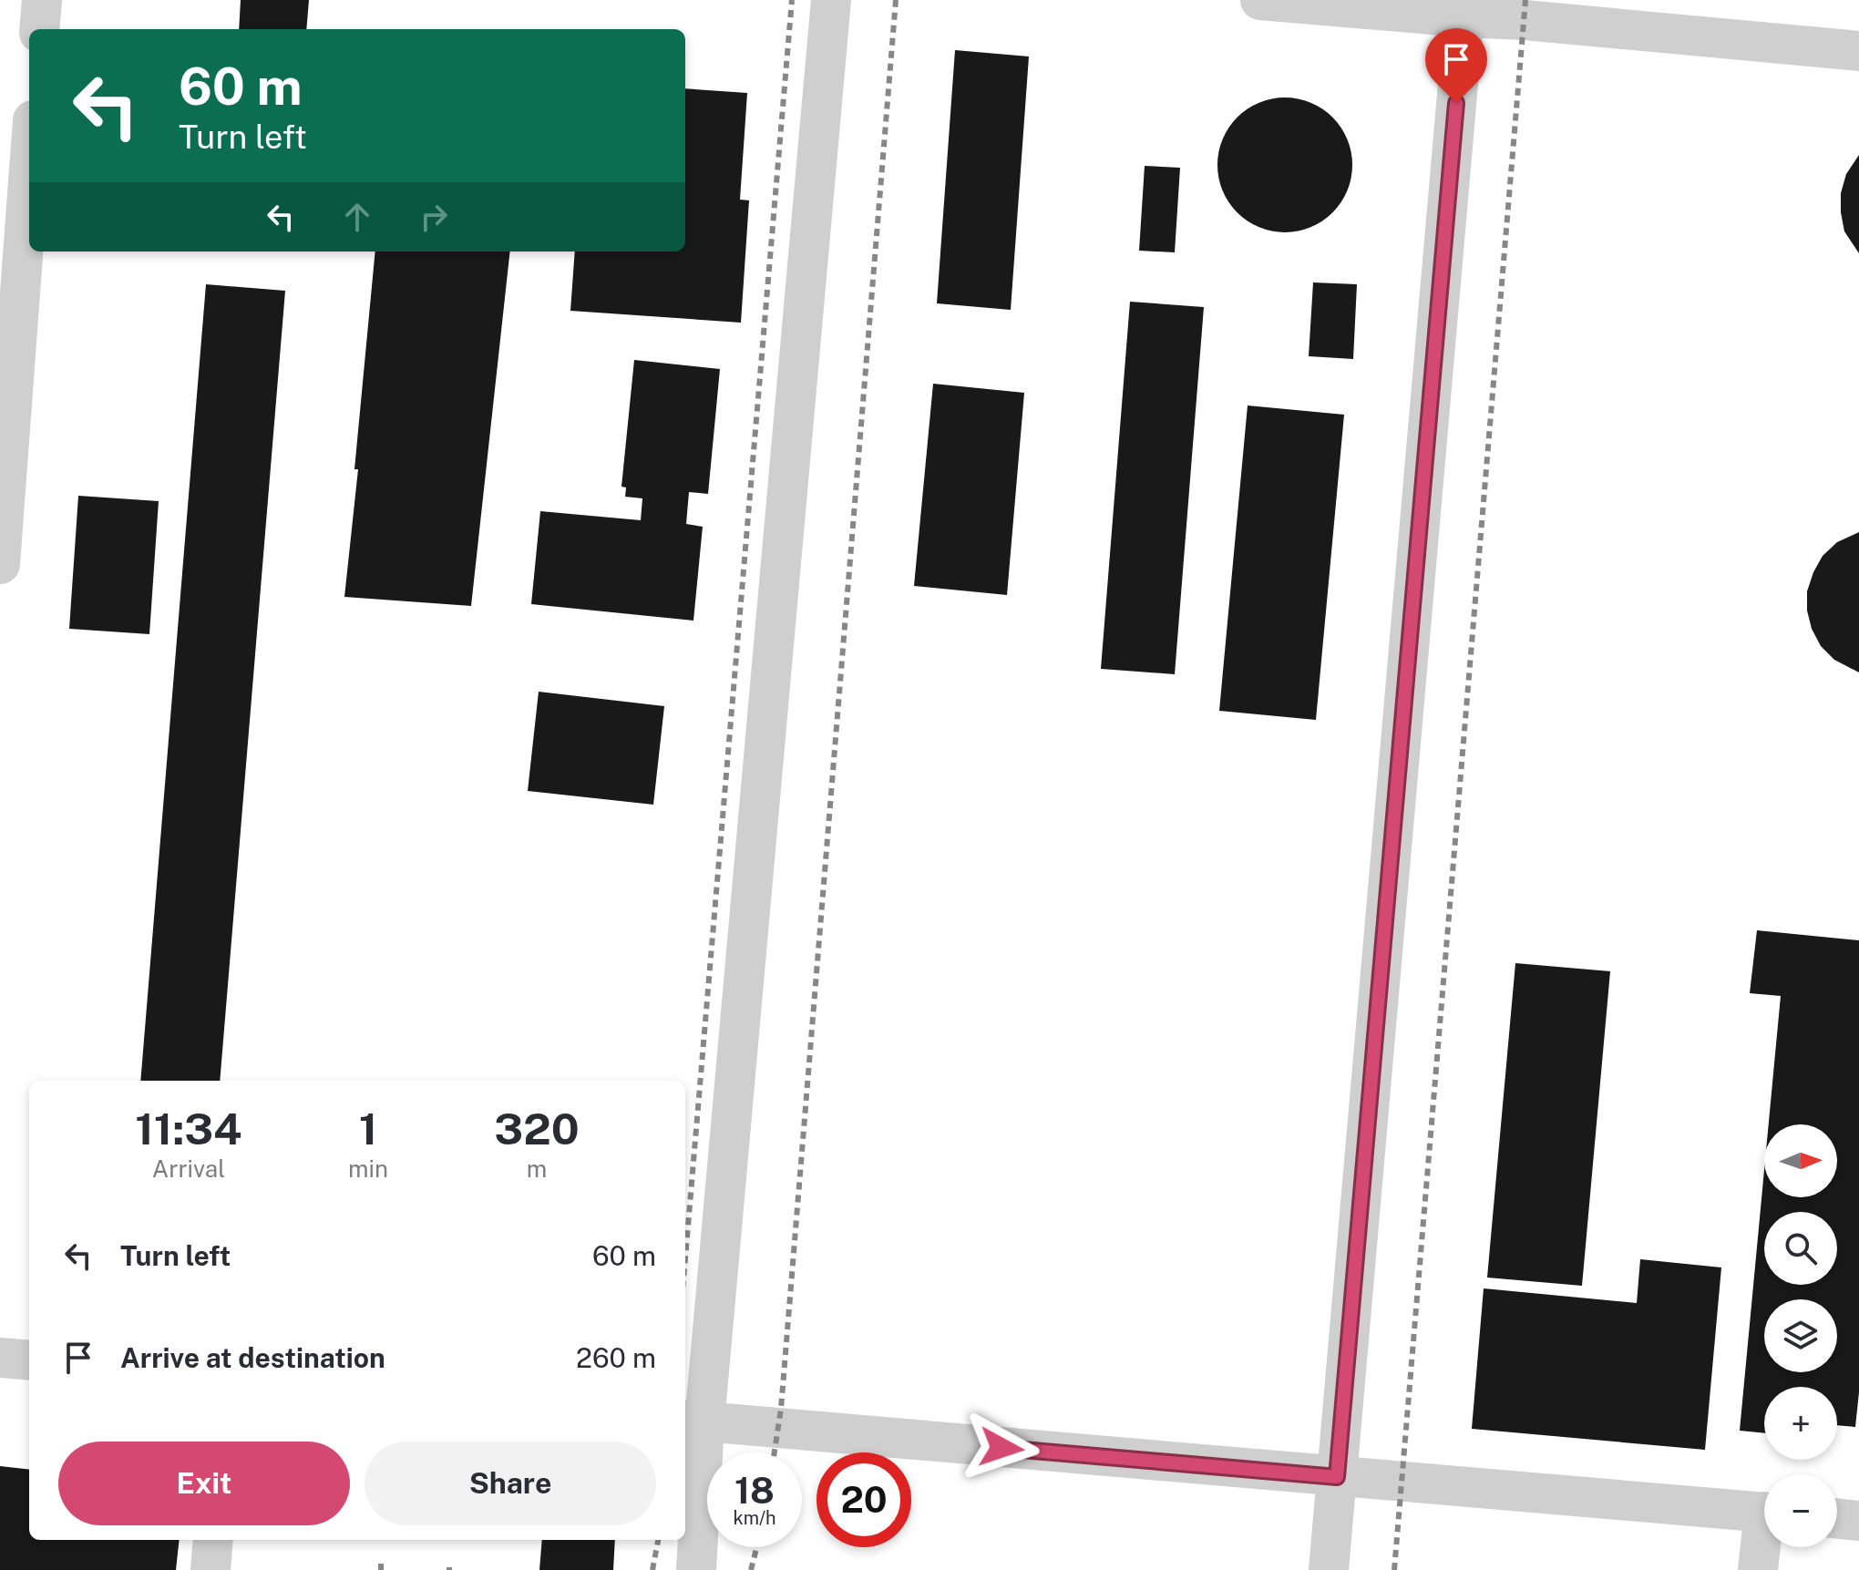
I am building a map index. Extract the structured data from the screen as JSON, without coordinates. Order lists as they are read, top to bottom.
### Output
{
  "north": "right",
  "page": {
    "turn": ["60 m", "Turn left"],
    "eta": [
      "11:34",
      "Arrival",
      "1",
      "min",
      "320",
      "m"
    ],
    "map_buttons": ["+", "−"],
    "list": [
      {
        "name": "Turn left",
        "value": "60 m"
      },
      {
        "name": "Arrive at destination",
        "value": "260 m"
      }
    ],
    "buttons": ["Exit", "Share"],
    "speed": "18 km/h",
    "limit": "20"
  }
}
